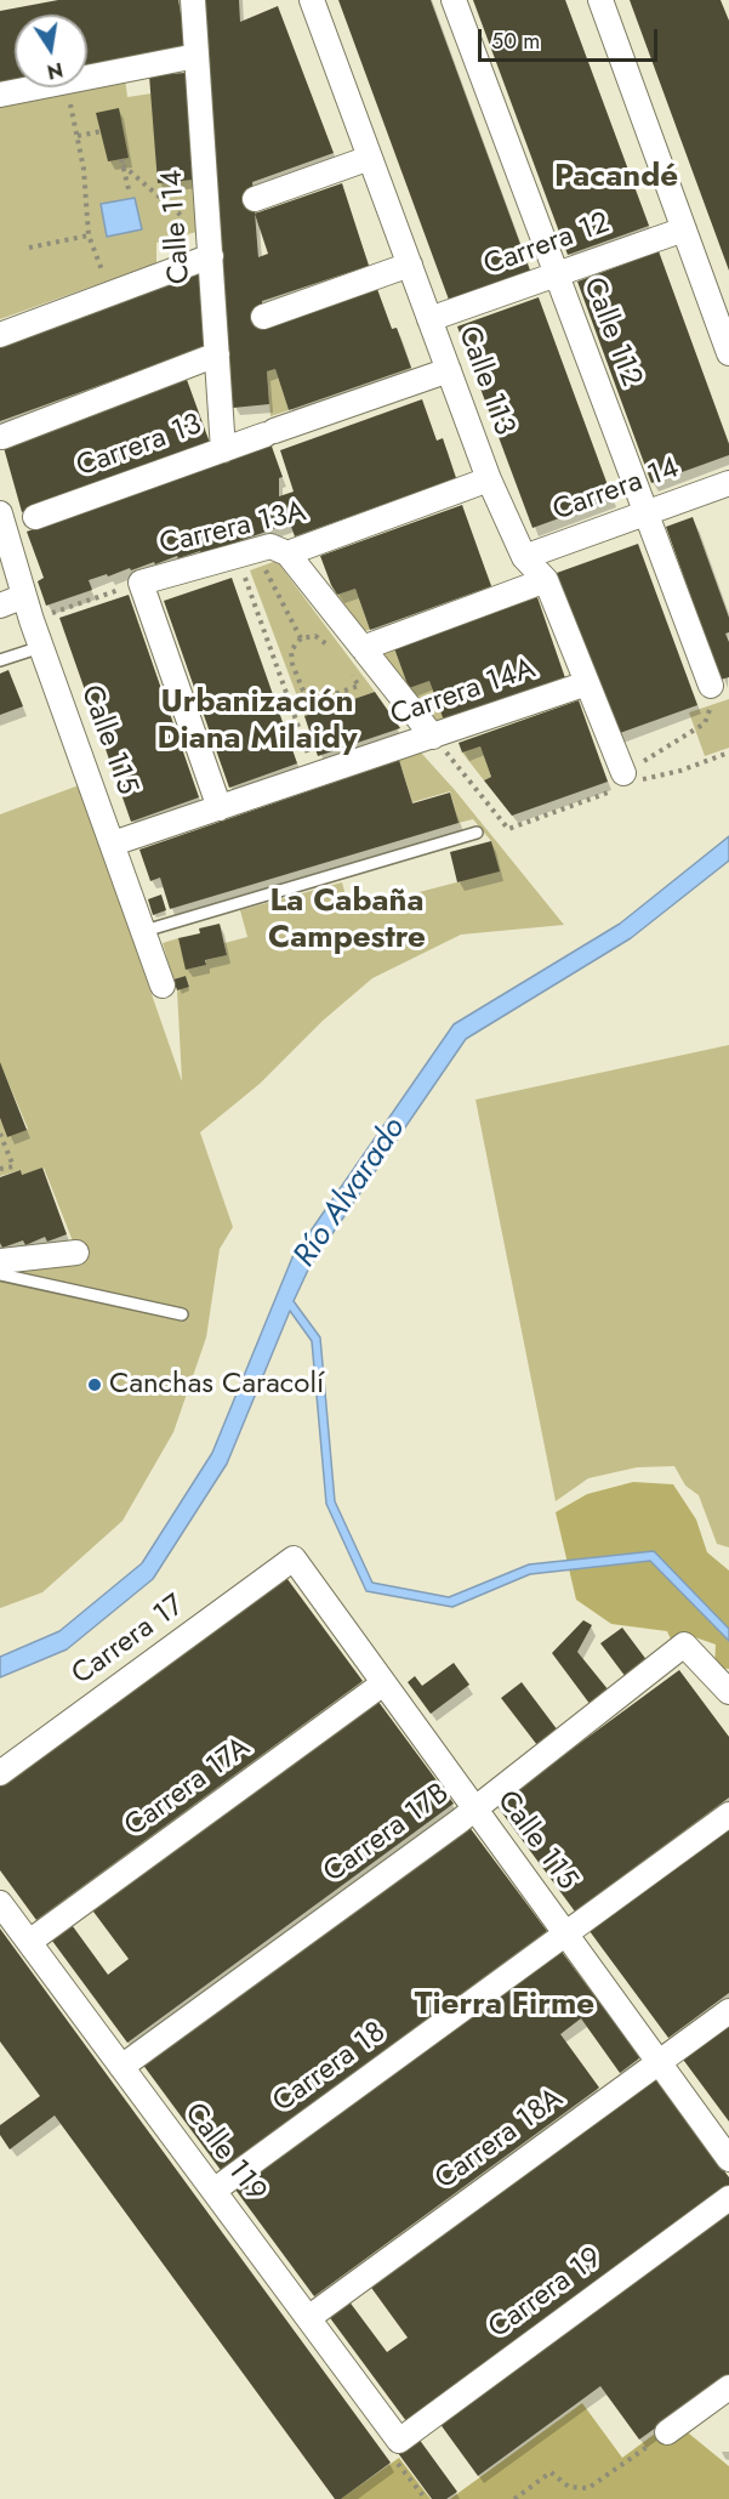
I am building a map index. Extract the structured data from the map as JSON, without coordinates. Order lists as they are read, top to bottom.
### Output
{
  "streets": {
    "street": [
      "Calle 114",
      "Carrera 12",
      "Calle 112",
      "Calle 113",
      "Carrera 13",
      "Carrera 14",
      "Carrera 13A",
      "Carrera 14A",
      "Calle 115",
      "Carrera 17",
      "Carrera 17A",
      "Carrera 17B",
      "Carrera 18",
      "Carrera 18A",
      "Calle 119",
      "Carrera 19"
    ]
  },
  "crossings": [
    ["Calle 114", "Carrera 13"],
    ["Carrera 12", "Calle 112"],
    ["Carrera 12", "Calle 113"],
    ["Calle 112", "Carrera 14"],
    ["Calle 113", "Carrera 13"],
    ["Calle 113", "Carrera 14"],
    ["Calle 113", "Carrera 13A"],
    ["Calle 113", "Carrera 14A"],
    ["Carrera 13A", "Calle 115"],
    ["Carrera 14A", "Calle 115"],
    ["Calle 115", "Carrera 17"],
    ["Calle 115", "Carrera 17A"],
    ["Calle 115", "Carrera 17B"],
    ["Calle 115", "Carrera 18"],
    ["Calle 115", "Carrera 18A"],
    ["Carrera 17A", "Calle 119"],
    ["Carrera 17B", "Calle 119"],
    ["Carrera 18", "Calle 119"],
    ["Carrera 18A", "Calle 119"],
    ["Calle 119", "Carrera 19"]
  ],
  "districts": [
    "Pacandé",
    "Urbanización Diana Milaidy",
    "La Cabaña Campestre",
    "Tierra Firme"
  ],
  "water": ["Río Alvarado"],
  "places": ["Canchas Caracolí"],
  "scale_bar": "50 m",
  "north": "bottom"
}
